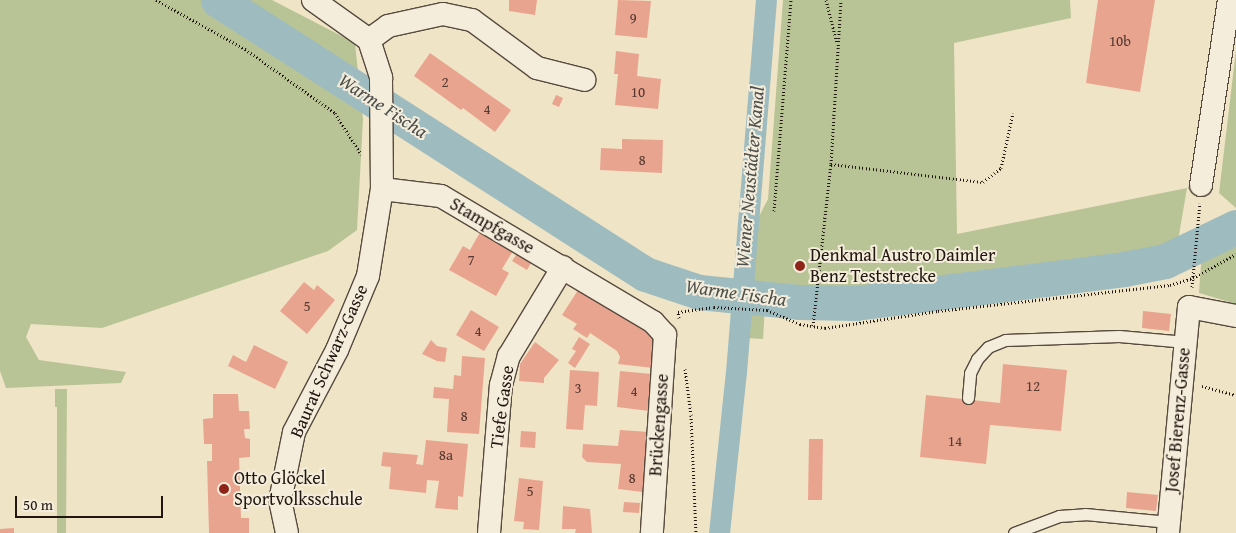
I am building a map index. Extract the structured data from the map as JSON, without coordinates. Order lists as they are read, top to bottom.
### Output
{
  "streets": {
    "street": [
      "Stampfgasse",
      "Baurat Schwarz-Gasse",
      "Tiefe Gasse",
      "Josef Bierenz-Gasse",
      "Brückengasse"
    ]
  },
  "crossings": [
    ["Stampfgasse", "Baurat Schwarz-Gasse"],
    ["Stampfgasse", "Tiefe Gasse"],
    ["Stampfgasse", "Brückengasse"]
  ],
  "water": ["Warme Fischa", "Wiener Neustädter Kanal"],
  "places": ["Denkmal Austro Daimler Benz Teststrecke", "Otto Glöckel Sportvolksschule"],
  "house_numbers": [
    "9",
    "10b",
    "2",
    "10",
    "4",
    "8",
    "7",
    "5",
    "4",
    "12",
    "3",
    "4",
    "8",
    "14",
    "8a",
    "8",
    "5"
  ],
  "scale_bar": "50 m"
}
